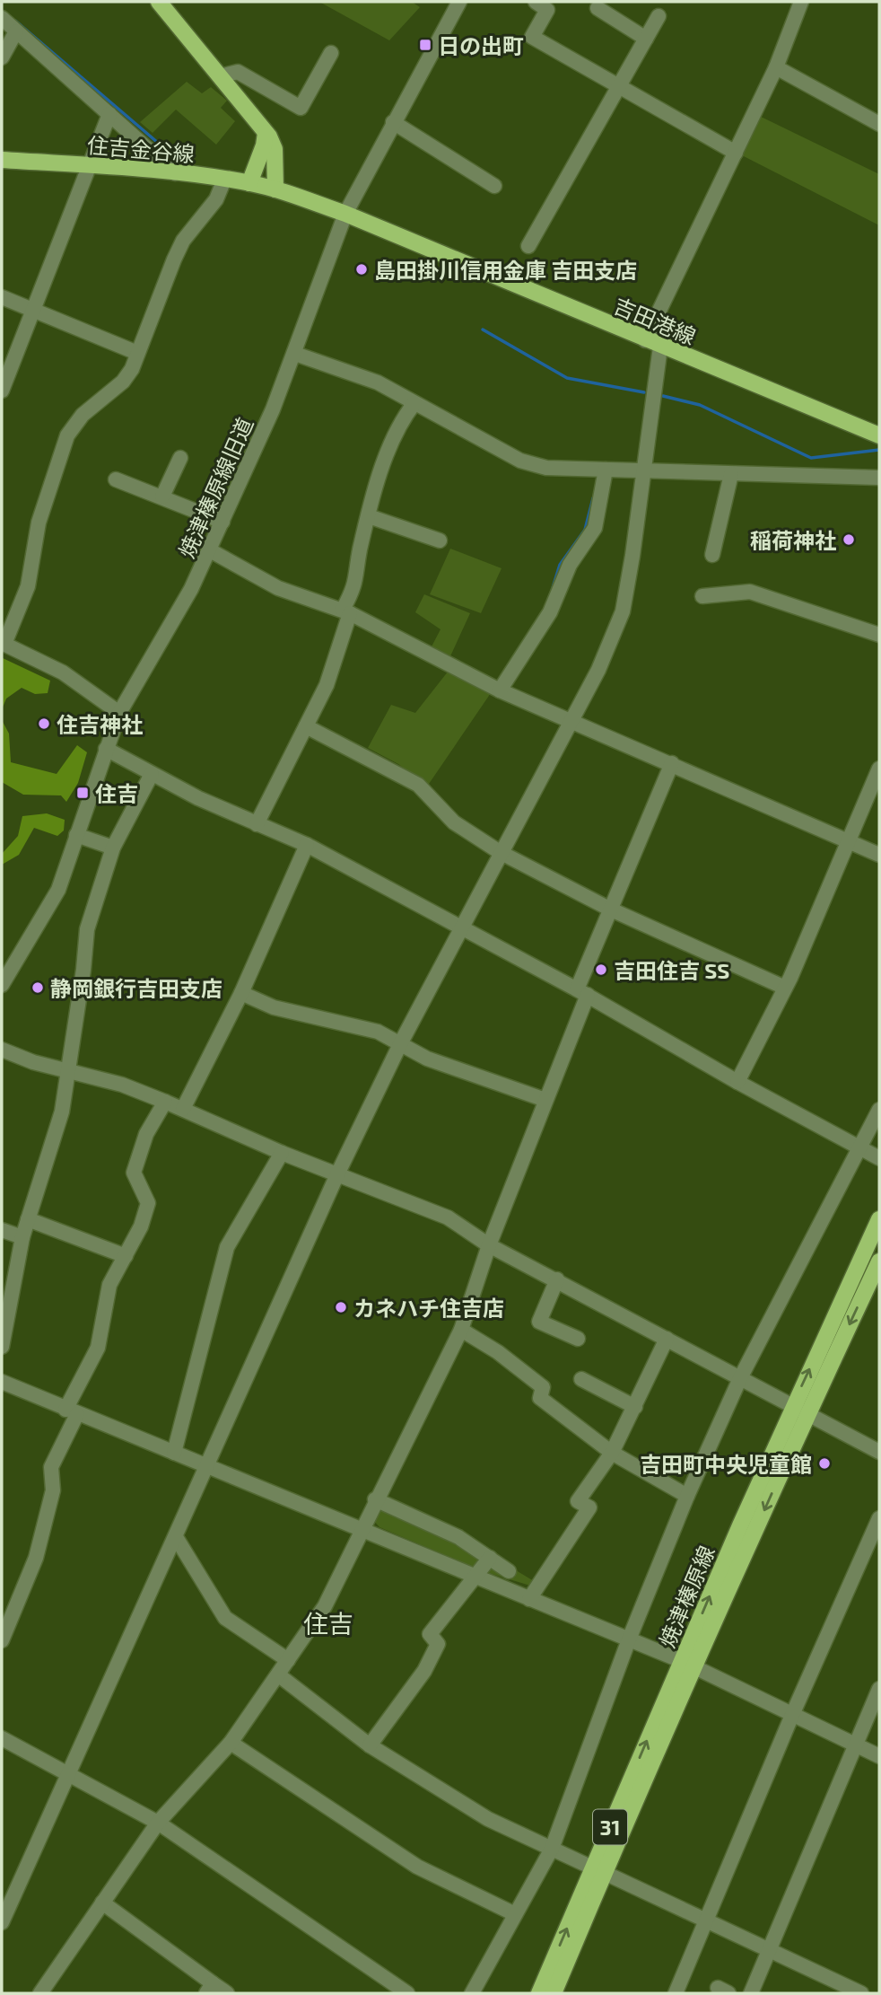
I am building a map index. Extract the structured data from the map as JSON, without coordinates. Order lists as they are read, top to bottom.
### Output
{
  "streets": {
    "main road": [
      "住吉金谷線",
      "吉田港線",
      "焼津榛原線",
      "31"
    ],
    "street": ["焼津榛原線旧道"]
  },
  "crossings": [
    ["住吉金谷線", "吉田港線"],
    ["住吉金谷線", "焼津榛原線旧道"],
    ["吉田港線", "焼津榛原線旧道"]
  ],
  "districts": ["住吉"],
  "places": {
    "transit": ["日の出町", "住吉"],
    "other": [
      "島田掛川信用金庫 吉田支店",
      "稲荷神社",
      "住吉神社",
      "吉田住吉 SS",
      "静岡銀行吉田支店",
      "カネハチ住吉店",
      "吉田町中央児童館"
    ]
  }
}
